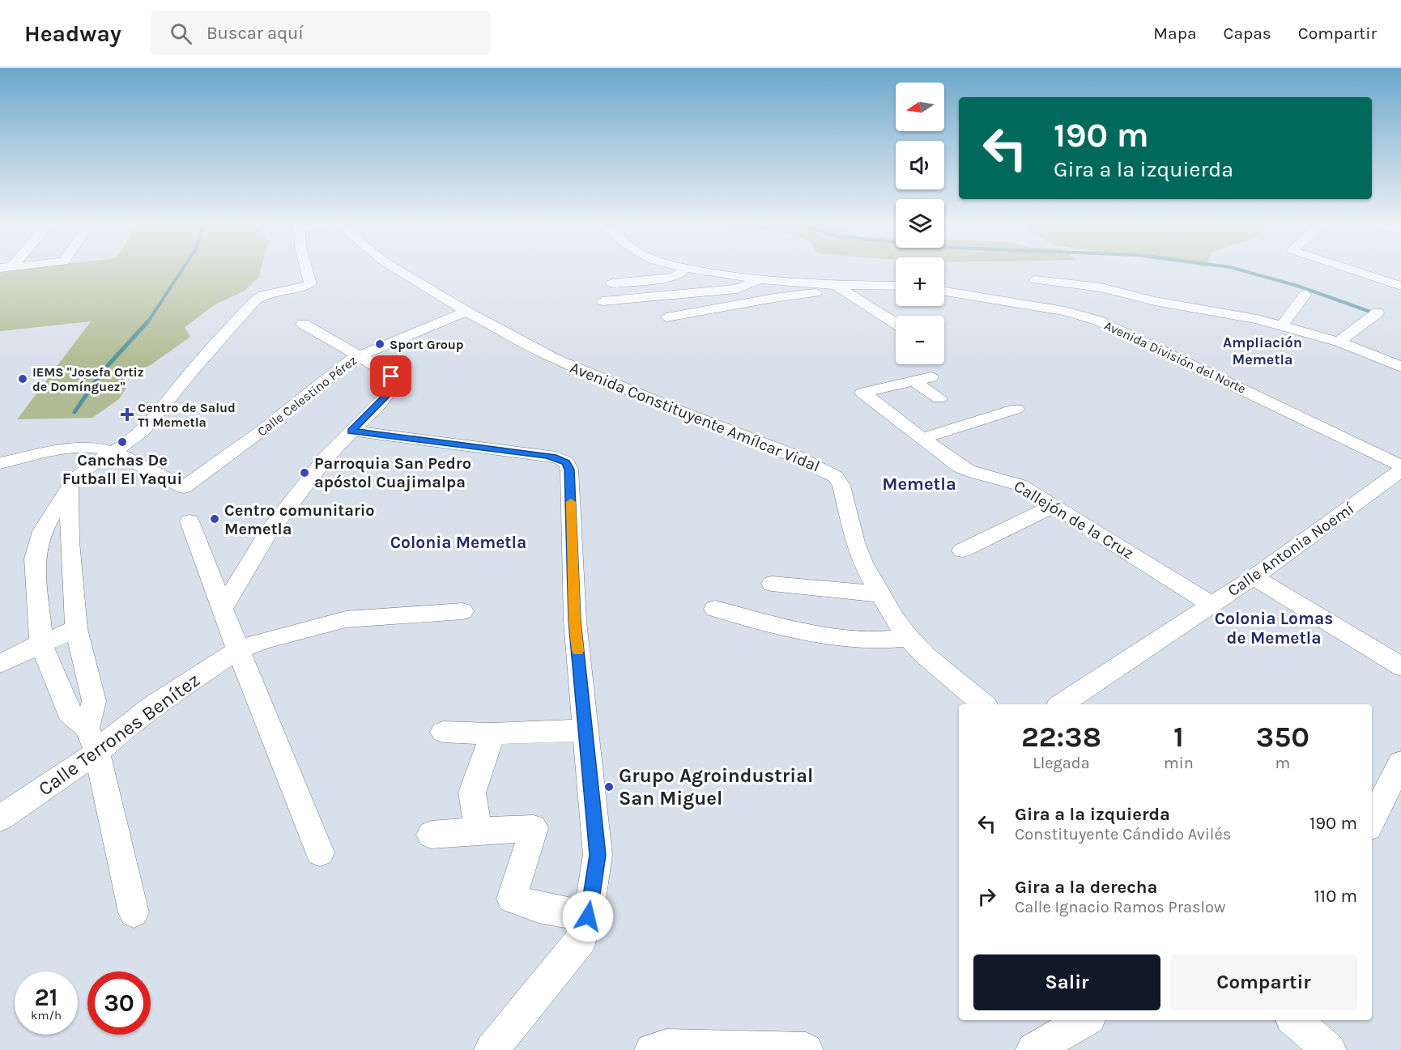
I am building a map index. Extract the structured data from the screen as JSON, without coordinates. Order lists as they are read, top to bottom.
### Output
{
  "streets": {
    "street": [
      "Avenida División del Norte",
      "Calle Celestino Pérez",
      "Avenida Constituyente Amílcar Vidal",
      "Callejón de la Cruz",
      "Calle Antonia Noemí",
      "Calle Terrones Benítez"
    ]
  },
  "crossings": [
    ["Calle Celestino Pérez", "Avenida Constituyente Amílcar Vidal"],
    ["Callejón de la Cruz", "Calle Antonia Noemí"]
  ],
  "districts": [
    "Ampliación Memetla",
    "Memetla",
    "Colonia Memetla",
    "Colonia Lomas de Memetla"
  ],
  "places": {
    "other": [
      "Sport Group",
      "IEMS \"Josefa Ortiz de Domínguez\"",
      "Canchas De Futball El Yaqui",
      "Parroquia San Pedro apóstol Cuajimalpa",
      "Centro comunitario Memetla",
      "Grupo Agroindustrial San Miguel"
    ],
    "health": ["Centro de Salud T1 Memetla"]
  },
  "north": "left",
  "page": {
    "header": "Headway",
    "search": "Buscar aquí",
    "nav": ["Mapa", "Capas", "Compartir"],
    "map_buttons": ["+", "−"],
    "turn": ["190 m", "Gira a la izquierda"],
    "eta": [
      "22:38",
      "Llegada",
      "1",
      "min",
      "350",
      "m"
    ],
    "list": [
      {
        "name": "Gira a la izquierda",
        "note": "Constituyente Cándido Avilés",
        "value": "190 m"
      },
      {
        "name": "Gira a la derecha",
        "note": "Calle Ignacio Ramos Praslow",
        "value": "110 m"
      }
    ],
    "buttons": ["Salir", "Compartir"],
    "speed": "21 km/h",
    "limit": "30"
  }
}
